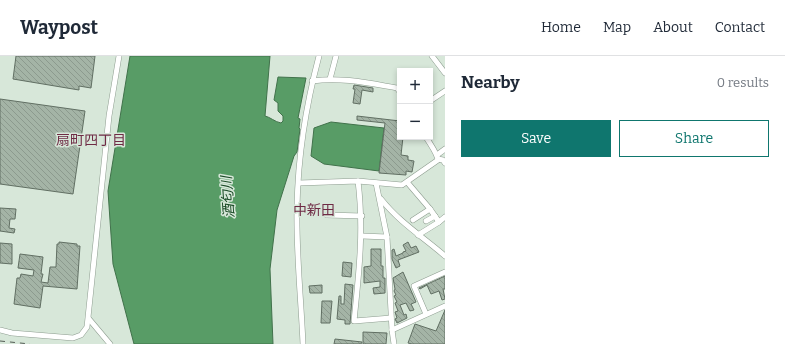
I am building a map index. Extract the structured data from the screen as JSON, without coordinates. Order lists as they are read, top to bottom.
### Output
{
  "districts": ["扇町四丁目", "中新田"],
  "water": ["酒匂川"],
  "page": {
    "header": "Waypost",
    "nav": [
      "Home",
      "Map",
      "About",
      "Contact"
    ],
    "heading": ["Nearby", "0 results"],
    "map_buttons": ["+", "−"],
    "buttons": ["Save", "Share"]
  }
}
